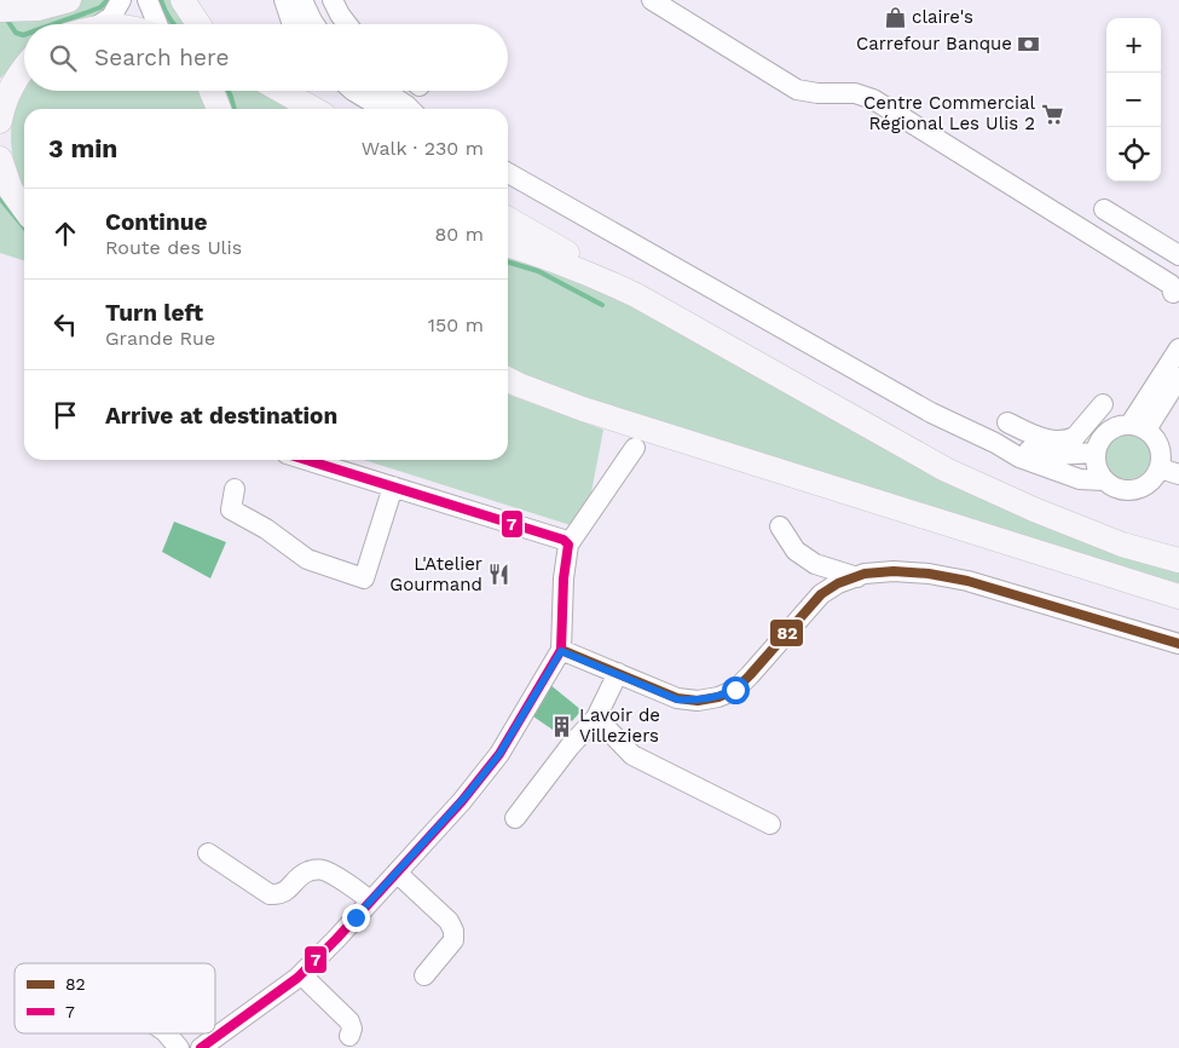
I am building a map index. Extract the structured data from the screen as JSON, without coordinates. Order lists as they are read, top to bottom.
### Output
{
  "places": {
    "shop": ["claire's"],
    "bank": ["Carrefour Banque"],
    "supermarket": ["Centre Commercial Régional Les Ulis 2"],
    "restaurant": ["L'Atelier Gourmand"],
    "building": ["Lavoir de Villeziers"]
  },
  "lines": ["transit line 7", "transit line 82"],
  "legend": ["82", "7"],
  "page": {
    "map_buttons": ["+", "−"],
    "search": "Search here",
    "heading": ["3 min", "Walk · 230 m"],
    "list": [
      ["Continue", "Route des Ulis", "80 m"],
      ["Turn left", "Grande Rue", "150 m"],
      "Arrive at destination"
    ]
  }
}
